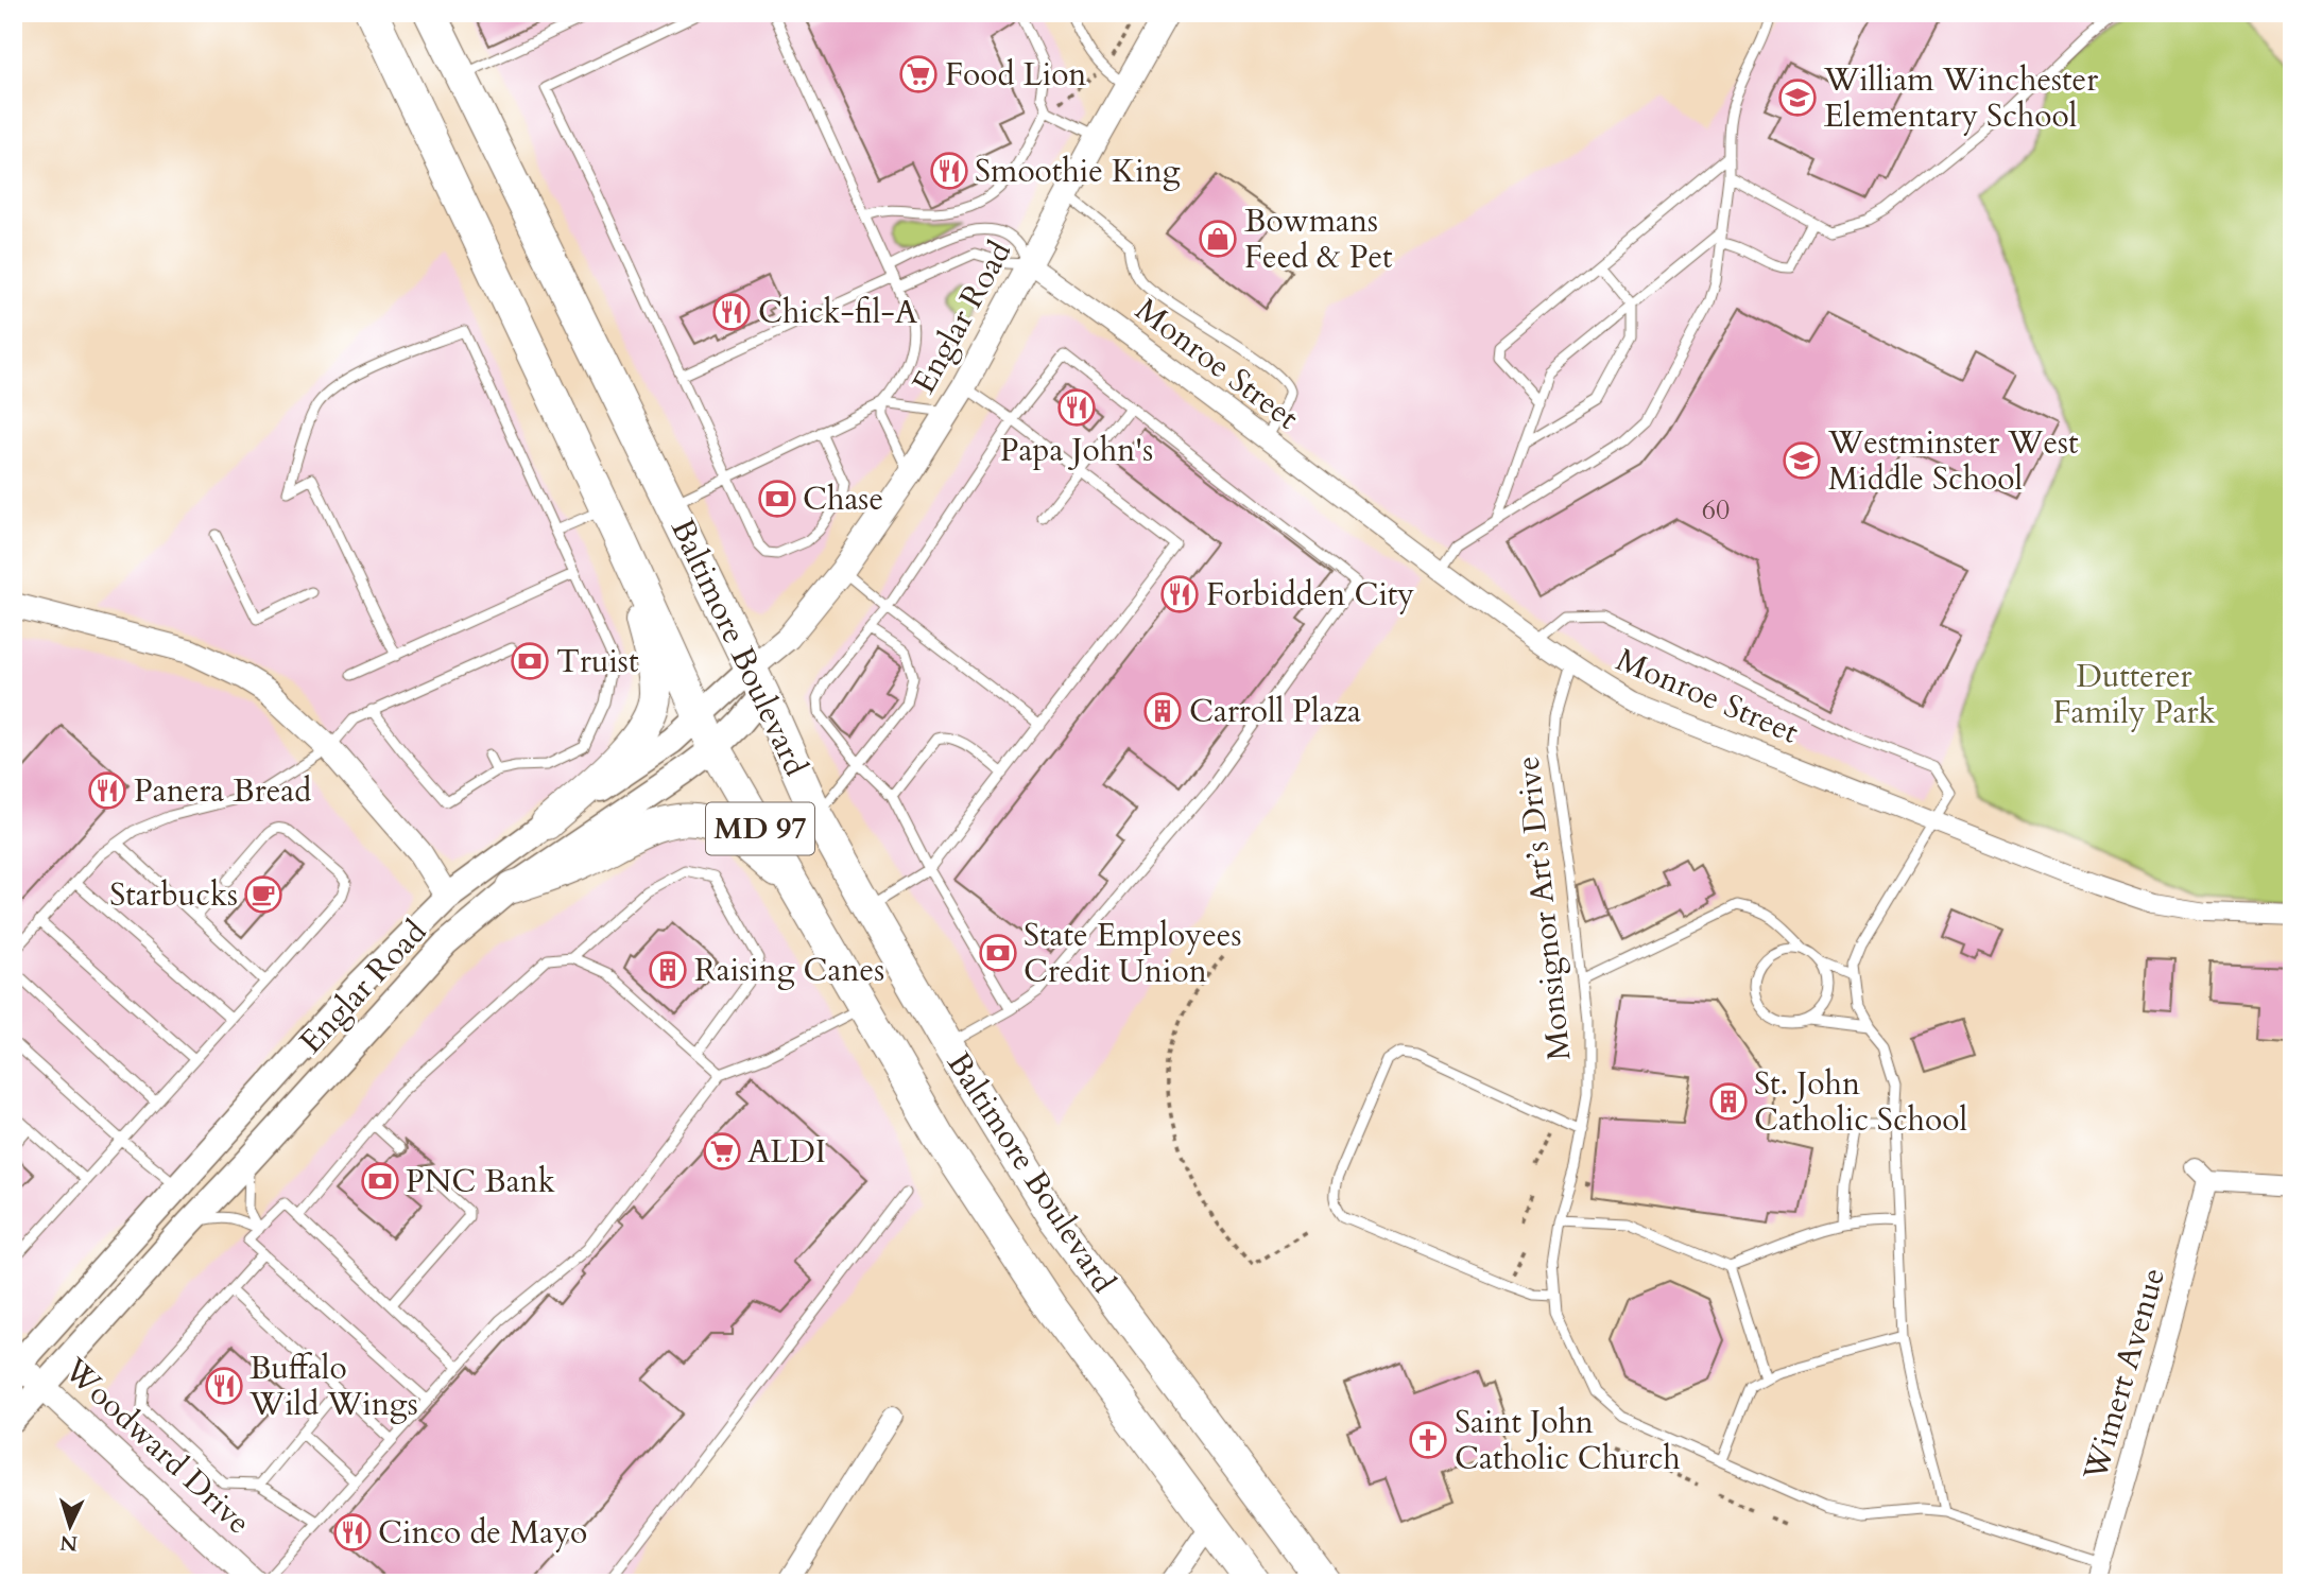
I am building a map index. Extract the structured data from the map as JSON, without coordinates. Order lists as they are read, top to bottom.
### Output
{
  "streets": {
    "highway": ["Baltimore Boulevard", "MD 97"],
    "main road": ["Englar Road"],
    "street": ["Monroe Street", "Wimert Avenue", "Woodward Drive"],
    "lane": ["Monsignor Art’s Drive"]
  },
  "crossings": [
    ["Englar Road", "Monroe Street"],
    ["Englar Road", "Baltimore Boulevard"],
    ["Englar Road", "Woodward Drive"],
    ["Monroe Street", "Monsignor Art’s Drive"],
    ["Monsignor Art’s Drive", "Wimert Avenue"]
  ],
  "parks": ["Dutterer Family Park"],
  "places": {
    "supermarket": ["Food Lion", "ALDI"],
    "school or university": ["William Winchester Elementary School", "Westminster West Middle School"],
    "restaurant": [
      "Smoothie King",
      "Chick-fil-A",
      "Papa John's",
      "Forbidden City",
      "Panera Bread",
      "Buffalo Wild Wings",
      "Cinco de Mayo"
    ],
    "shop": ["Bowmans Feed & Pet"],
    "bank": [
      "Chase",
      "Truist",
      "State Employees Credit Union",
      "PNC Bank"
    ],
    "building": ["Carroll Plaza", "Raising Canes", "St. John Catholic School"],
    "cafe": ["Starbucks"],
    "church": ["Saint John Catholic Church"]
  },
  "house_numbers": ["60"],
  "north": "bottom"
}
